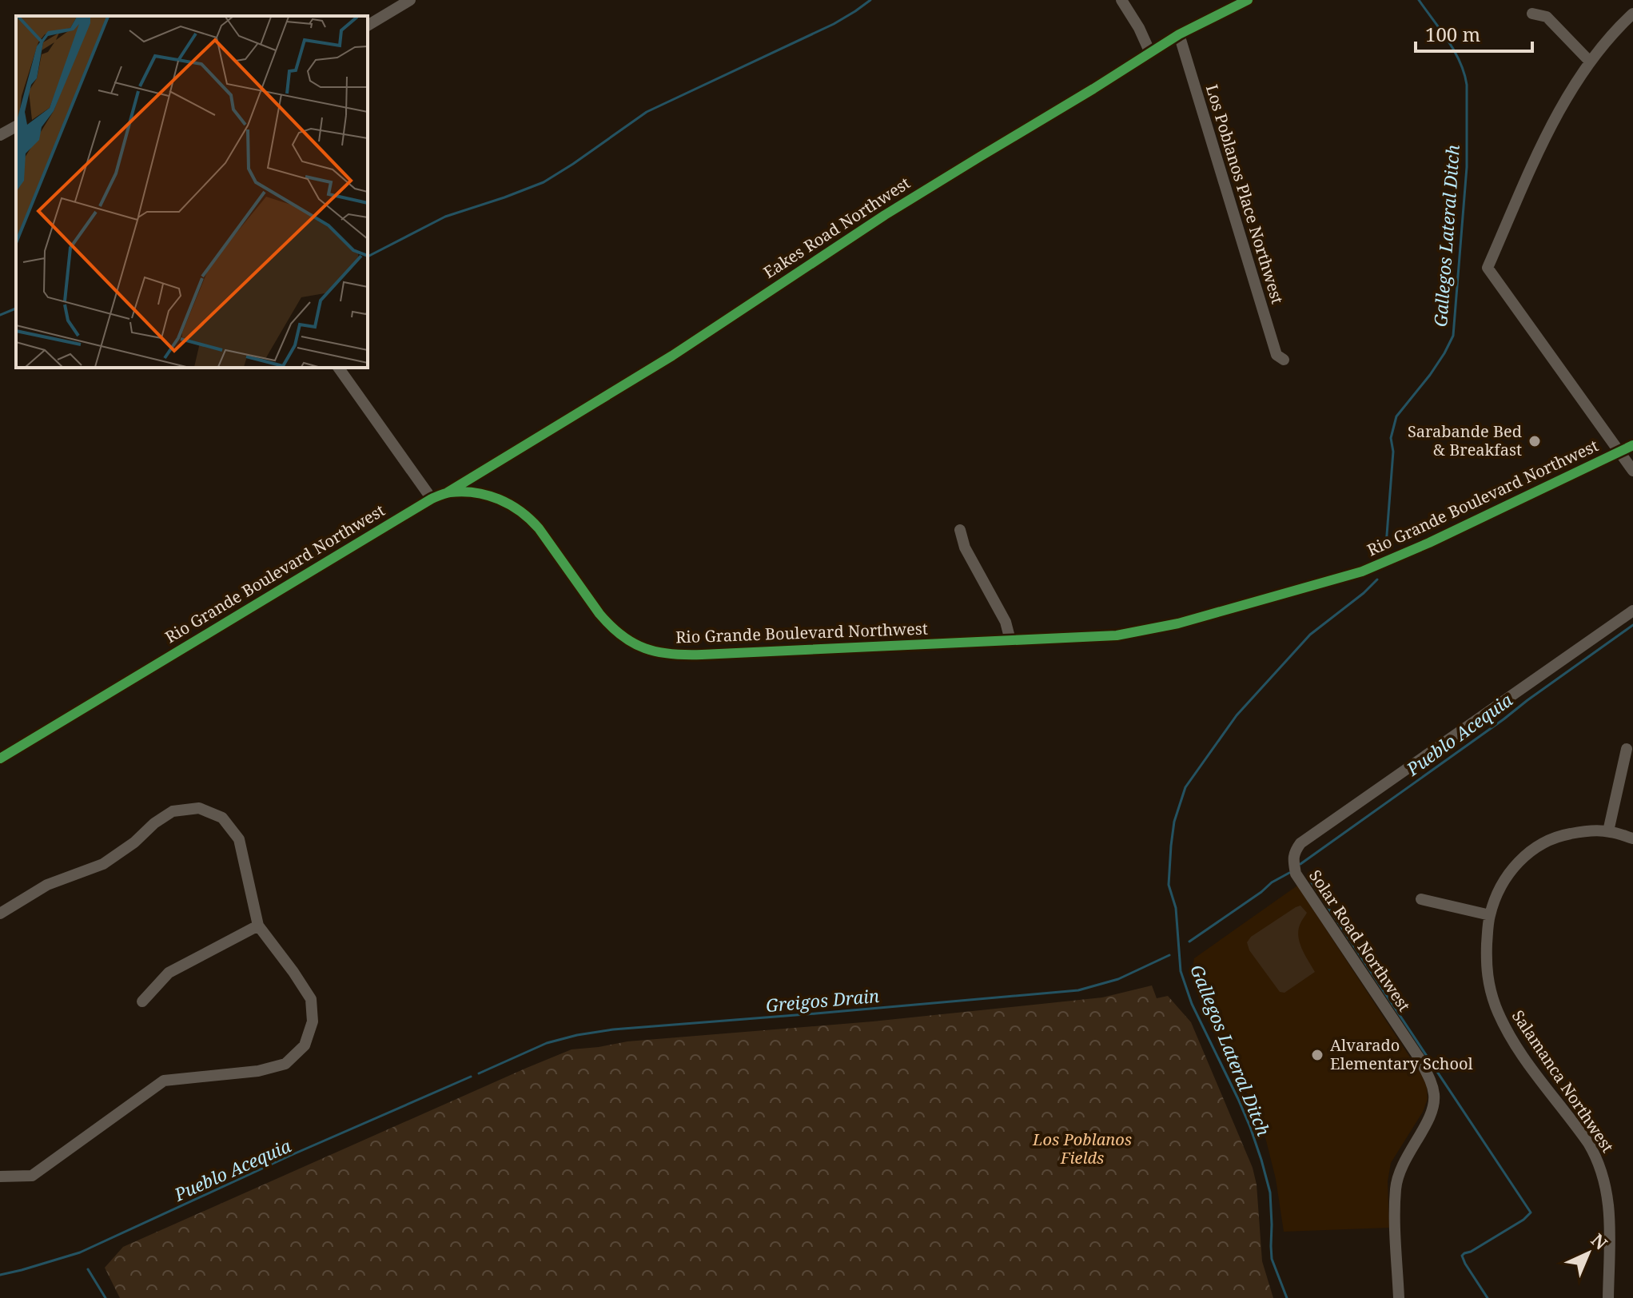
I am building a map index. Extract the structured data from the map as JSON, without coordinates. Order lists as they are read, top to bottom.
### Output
{
  "streets": {
    "street": [
      "Los Poblanos Place Northwest",
      "Eakes Road Northwest",
      "Rio Grande Boulevard Northwest",
      "Solar Road Northwest",
      "Salamanca Northwest"
    ]
  },
  "crossings": [
    ["Los Poblanos Place Northwest", "Eakes Road Northwest"],
    ["Eakes Road Northwest", "Rio Grande Boulevard Northwest"]
  ],
  "water": ["Gallegos Lateral Ditch", "Pueblo Acequia", "Greigos Drain"],
  "parks": ["Los Poblanos Fields"],
  "places": ["Sarabande Bed & Breakfast", "Alvarado Elementary School"],
  "scale_bar": "100 m",
  "north": "top right"
}
